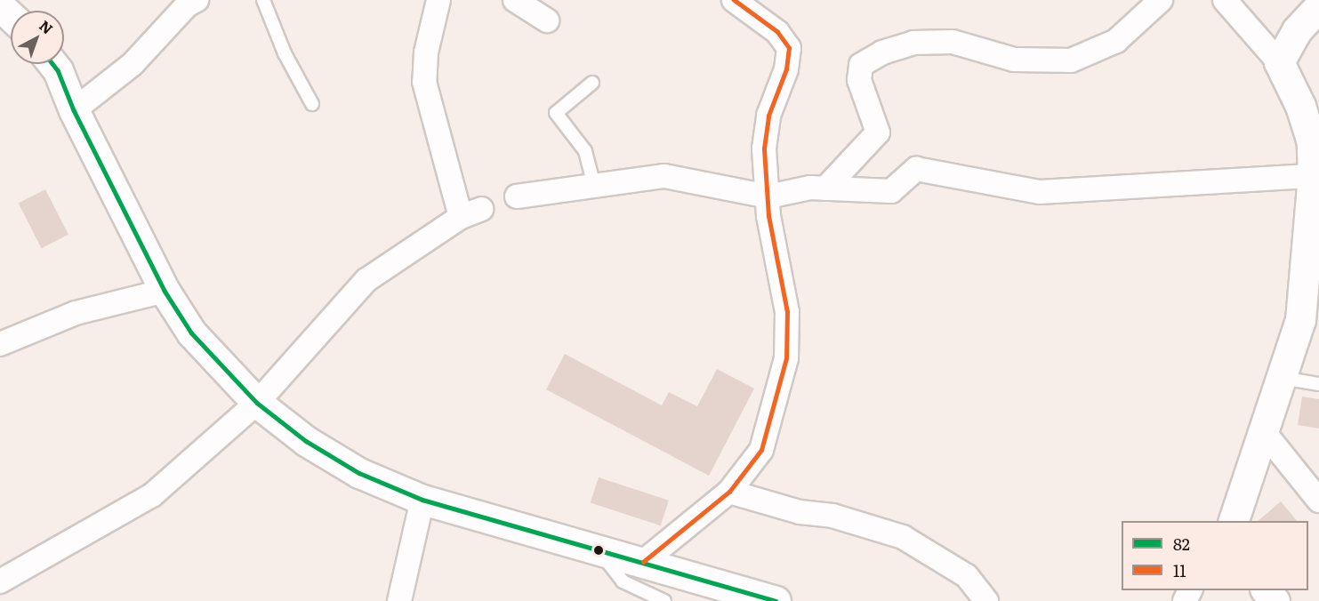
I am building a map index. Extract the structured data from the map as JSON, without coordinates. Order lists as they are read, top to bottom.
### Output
{
  "lines": ["transit line 11", "transit line 82"],
  "legend": ["82", "11"],
  "north": "top right"
}
